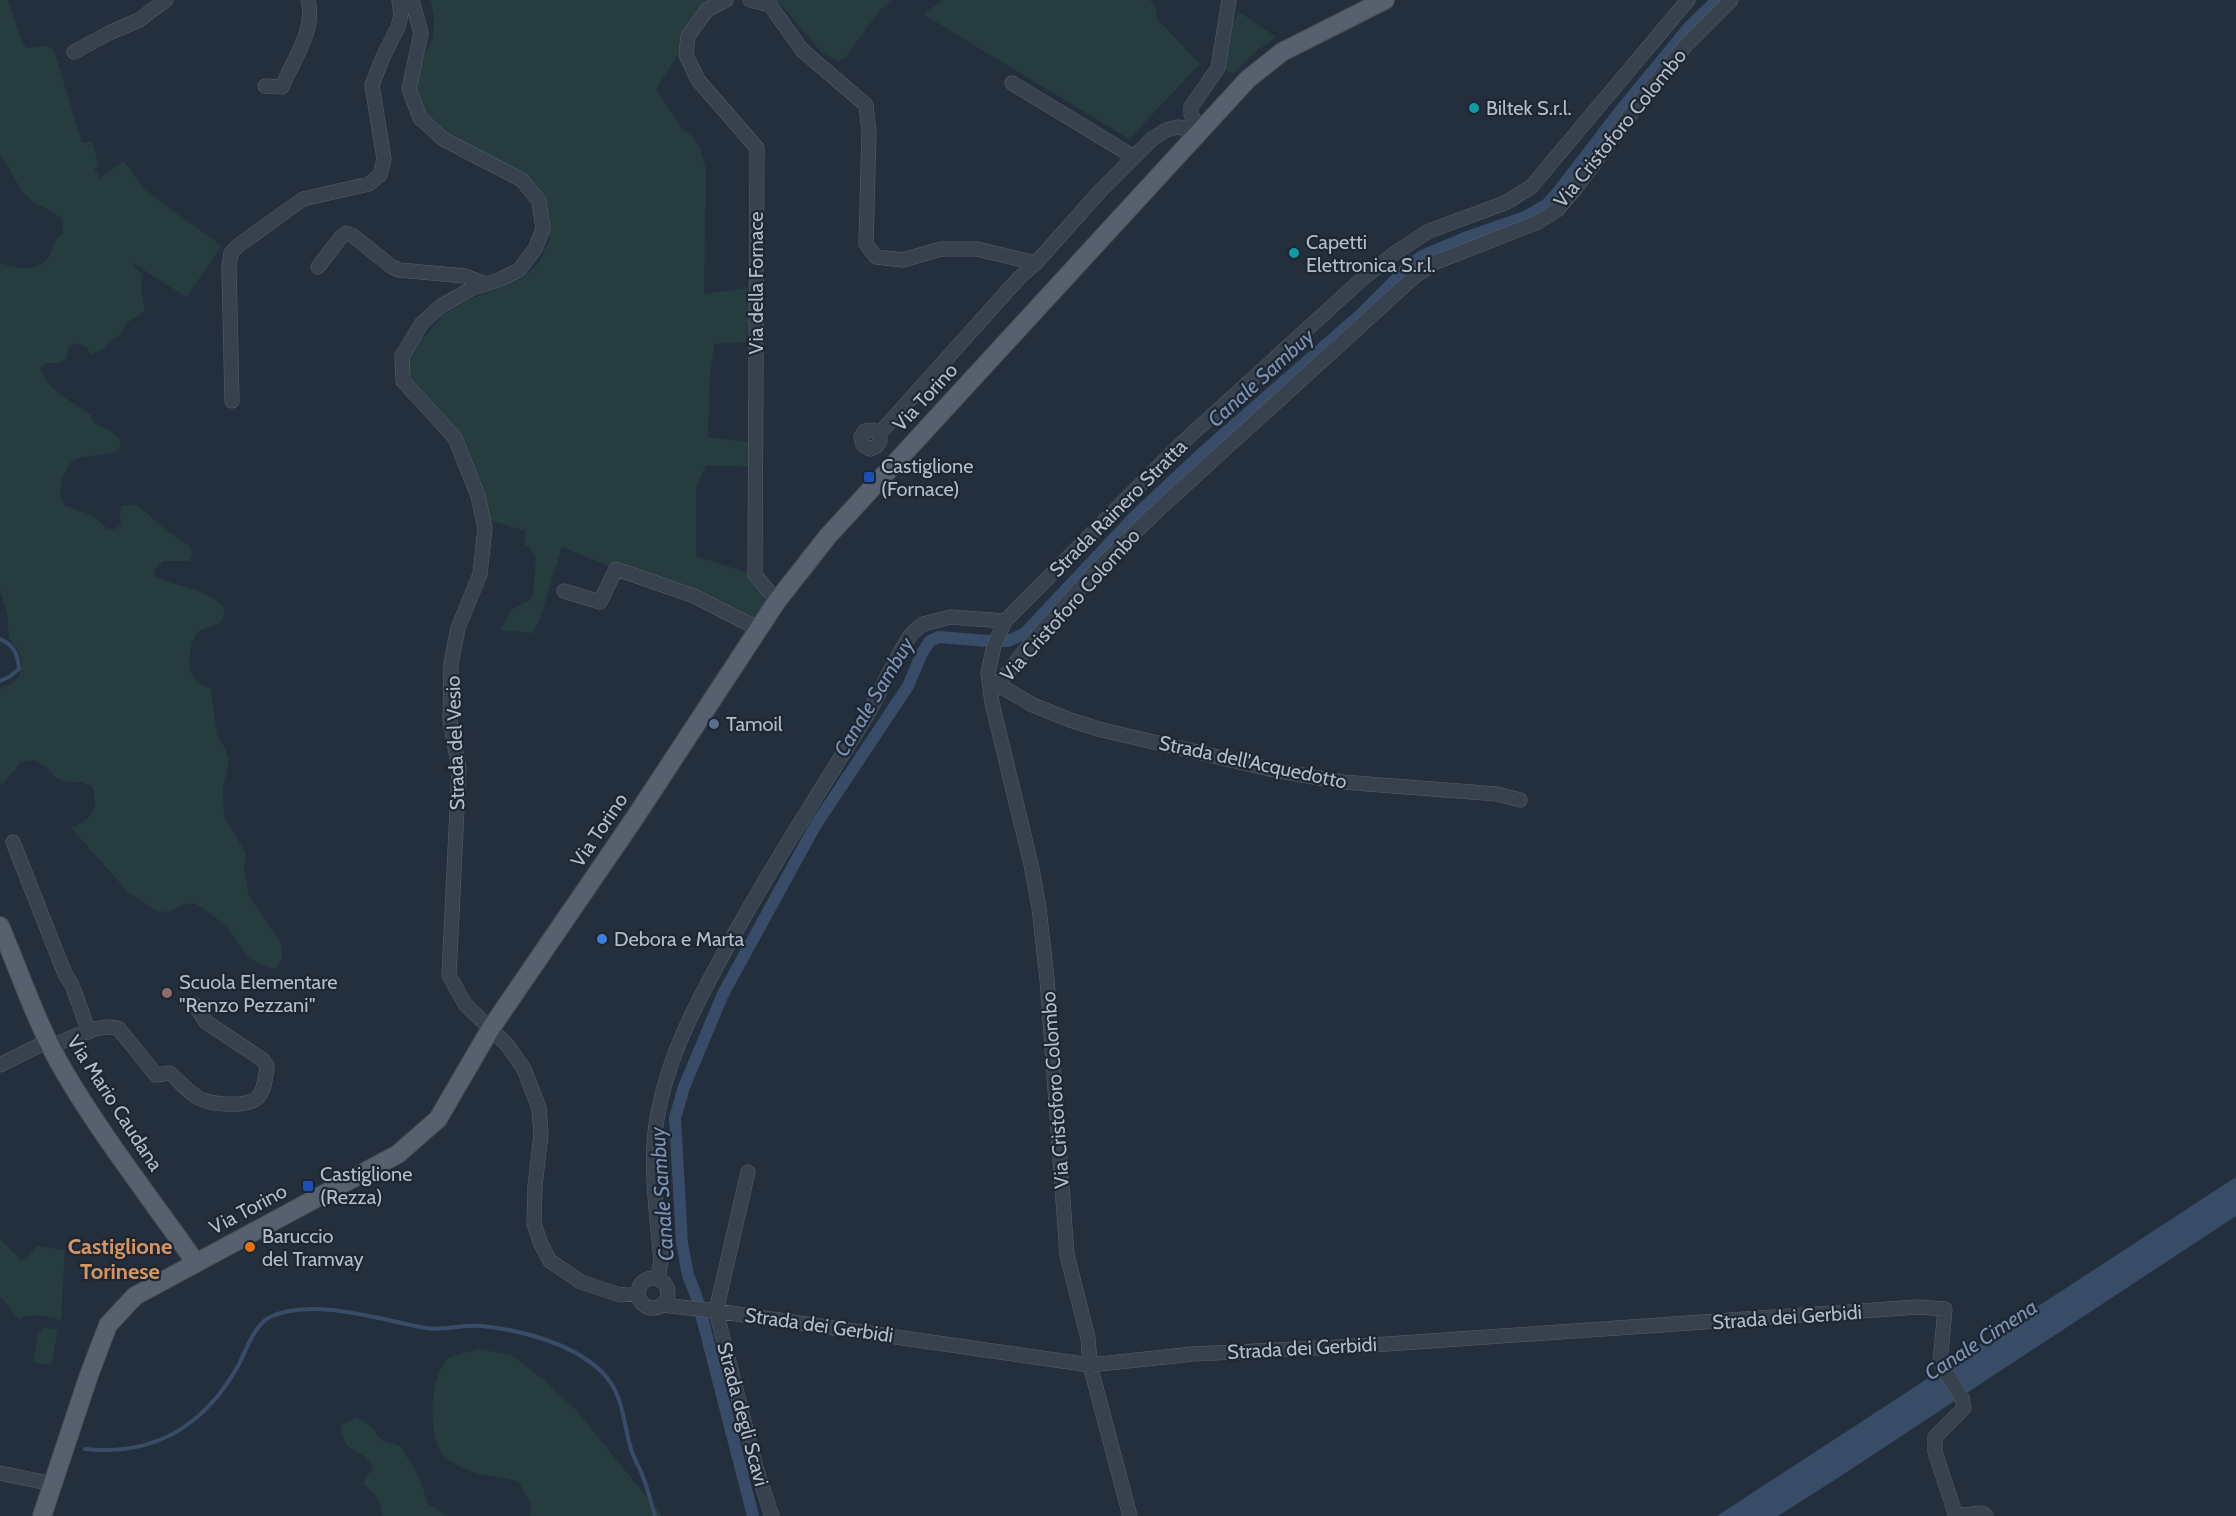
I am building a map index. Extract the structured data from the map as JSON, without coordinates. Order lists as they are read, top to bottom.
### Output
{
  "streets": {
    "main road": ["Via Torino", "Via Mario Caudana"],
    "street": [
      "Via Cristoforo Colombo",
      "Via della Fornace",
      "Strada Rainero Stratta",
      "Strada del Vesio",
      "Strada dell'Acquedotto",
      "Strada dei Gerbidi",
      "Strada degli Scavi"
    ]
  },
  "crossings": [
    ["Via Cristoforo Colombo", "Strada Rainero Stratta"],
    ["Via Cristoforo Colombo", "Strada dell'Acquedotto"],
    ["Via Cristoforo Colombo", "Strada dei Gerbidi"],
    ["Via della Fornace", "Via Torino"],
    ["Via Torino", "Strada del Vesio"],
    ["Via Torino", "Via Mario Caudana"],
    ["Strada Rainero Stratta", "Strada dell'Acquedotto"],
    ["Strada dei Gerbidi", "Strada degli Scavi"]
  ],
  "districts": ["Castiglione Torinese"],
  "water": ["Canale Sambuy", "Canale Cimena"],
  "places": {
    "other": [
      "Biltek S.r.l.",
      "Capetti Elettronica S.r.l.",
      "Tamoil",
      "Debora e Marta",
      "Scuola Elementare \"Renzo Pezzani\"",
      "Baruccio del Tramvay"
    ],
    "transit": ["Castiglione (Fornace)", "Castiglione (Rezza)"]
  }
}
